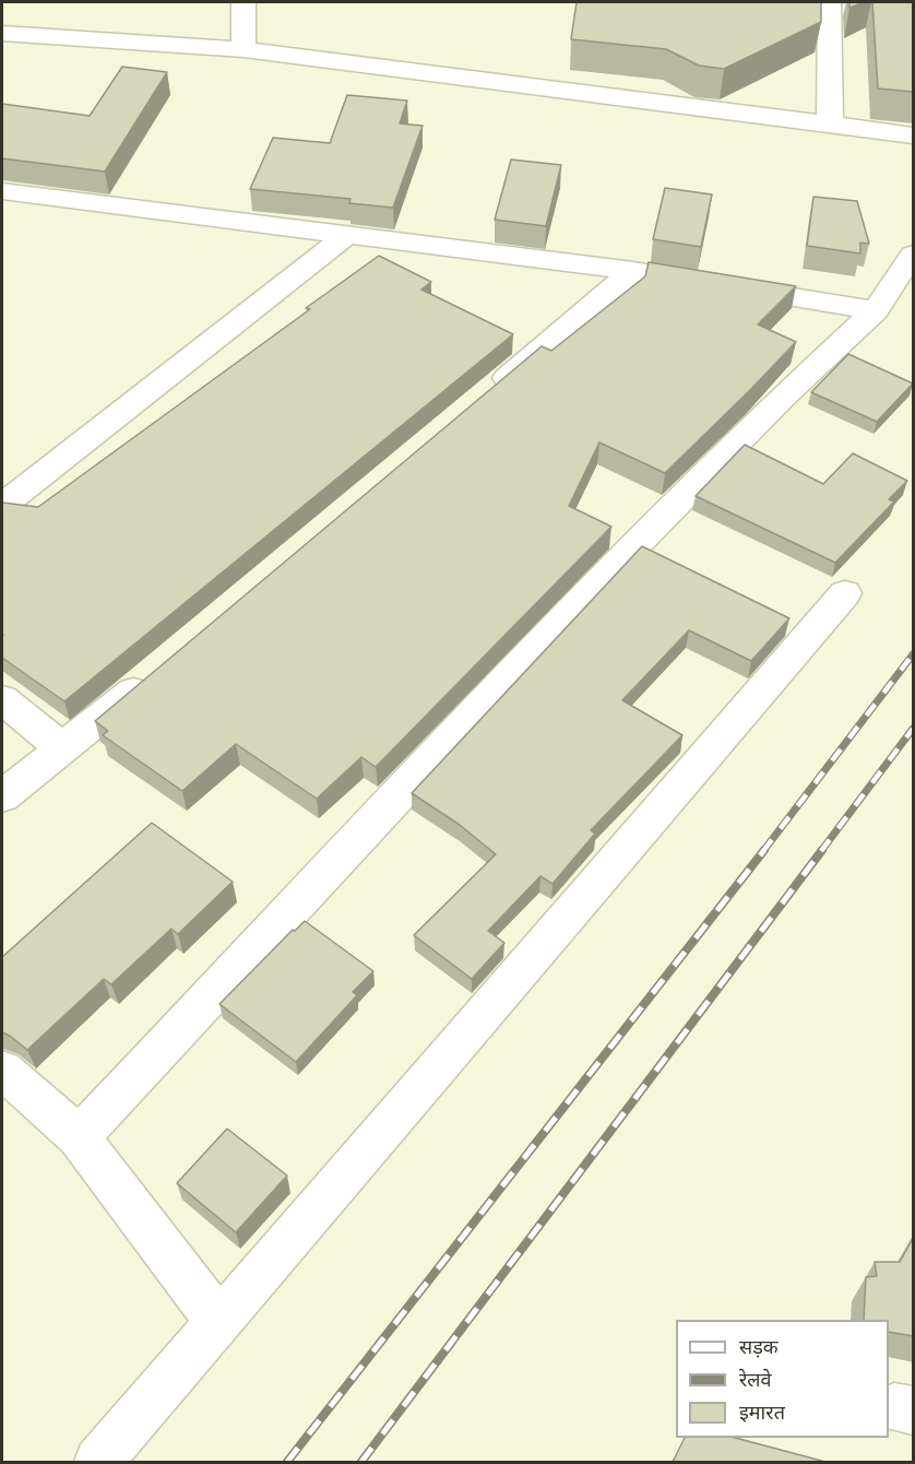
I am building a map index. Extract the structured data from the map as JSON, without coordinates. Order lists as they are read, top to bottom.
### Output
{
  "legend": ["सड़क", "रेलवे", "इमारत"]
}
